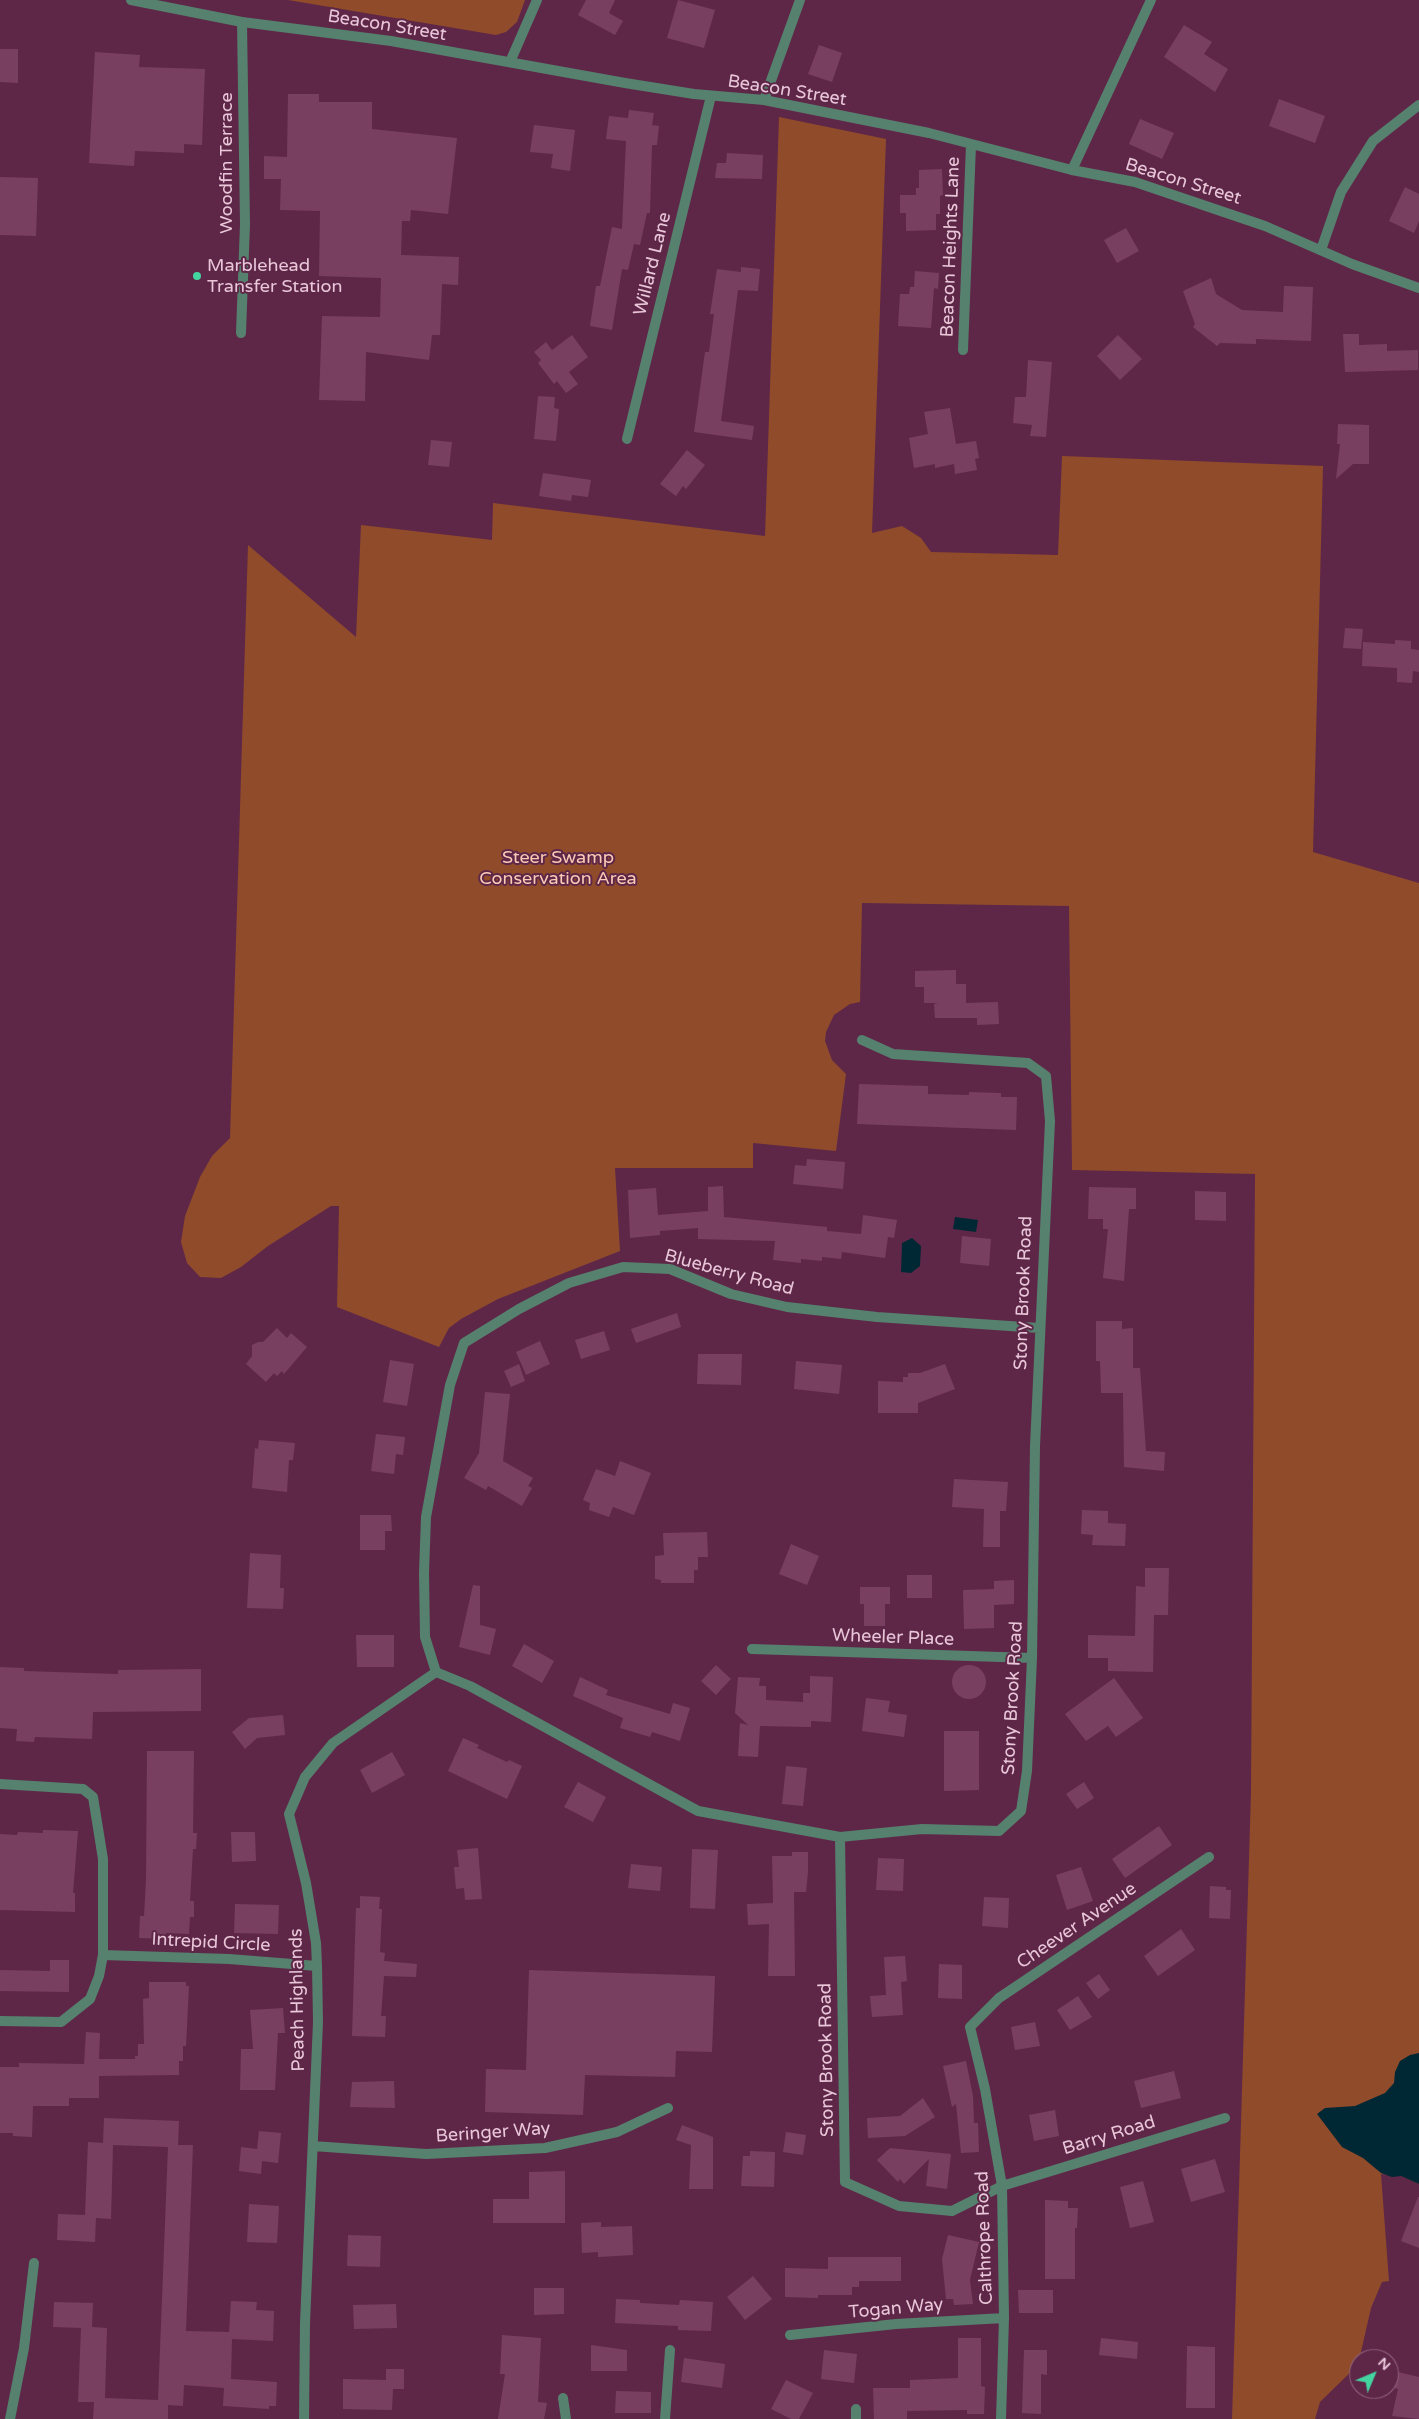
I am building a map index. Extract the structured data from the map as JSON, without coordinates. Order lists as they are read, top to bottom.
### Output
{
  "streets": {
    "street": [
      "Beacon Street",
      "Woodfin Terrace",
      "Beacon Heights Lane",
      "Willard Lane",
      "Blueberry Road",
      "Stony Brook Road",
      "Wheeler Place",
      "Cheever Avenue",
      "Intrepid Circle",
      "Peach Highlands",
      "Beringer Way",
      "Barry Road",
      "Calthrope Road",
      "Togan Way"
    ]
  },
  "crossings": [
    ["Beacon Street", "Woodfin Terrace"],
    ["Beacon Street", "Beacon Heights Lane"],
    ["Beacon Street", "Willard Lane"],
    ["Blueberry Road", "Stony Brook Road"],
    ["Blueberry Road", "Peach Highlands"],
    ["Stony Brook Road", "Wheeler Place"],
    ["Stony Brook Road", "Barry Road"],
    ["Stony Brook Road", "Calthrope Road"],
    ["Cheever Avenue", "Calthrope Road"],
    ["Intrepid Circle", "Peach Highlands"],
    ["Peach Highlands", "Beringer Way"],
    ["Barry Road", "Calthrope Road"],
    ["Calthrope Road", "Togan Way"]
  ],
  "parks": ["Steer Swamp Conservation Area"],
  "places": ["Marblehead Transfer Station"],
  "north": "top right"
}
